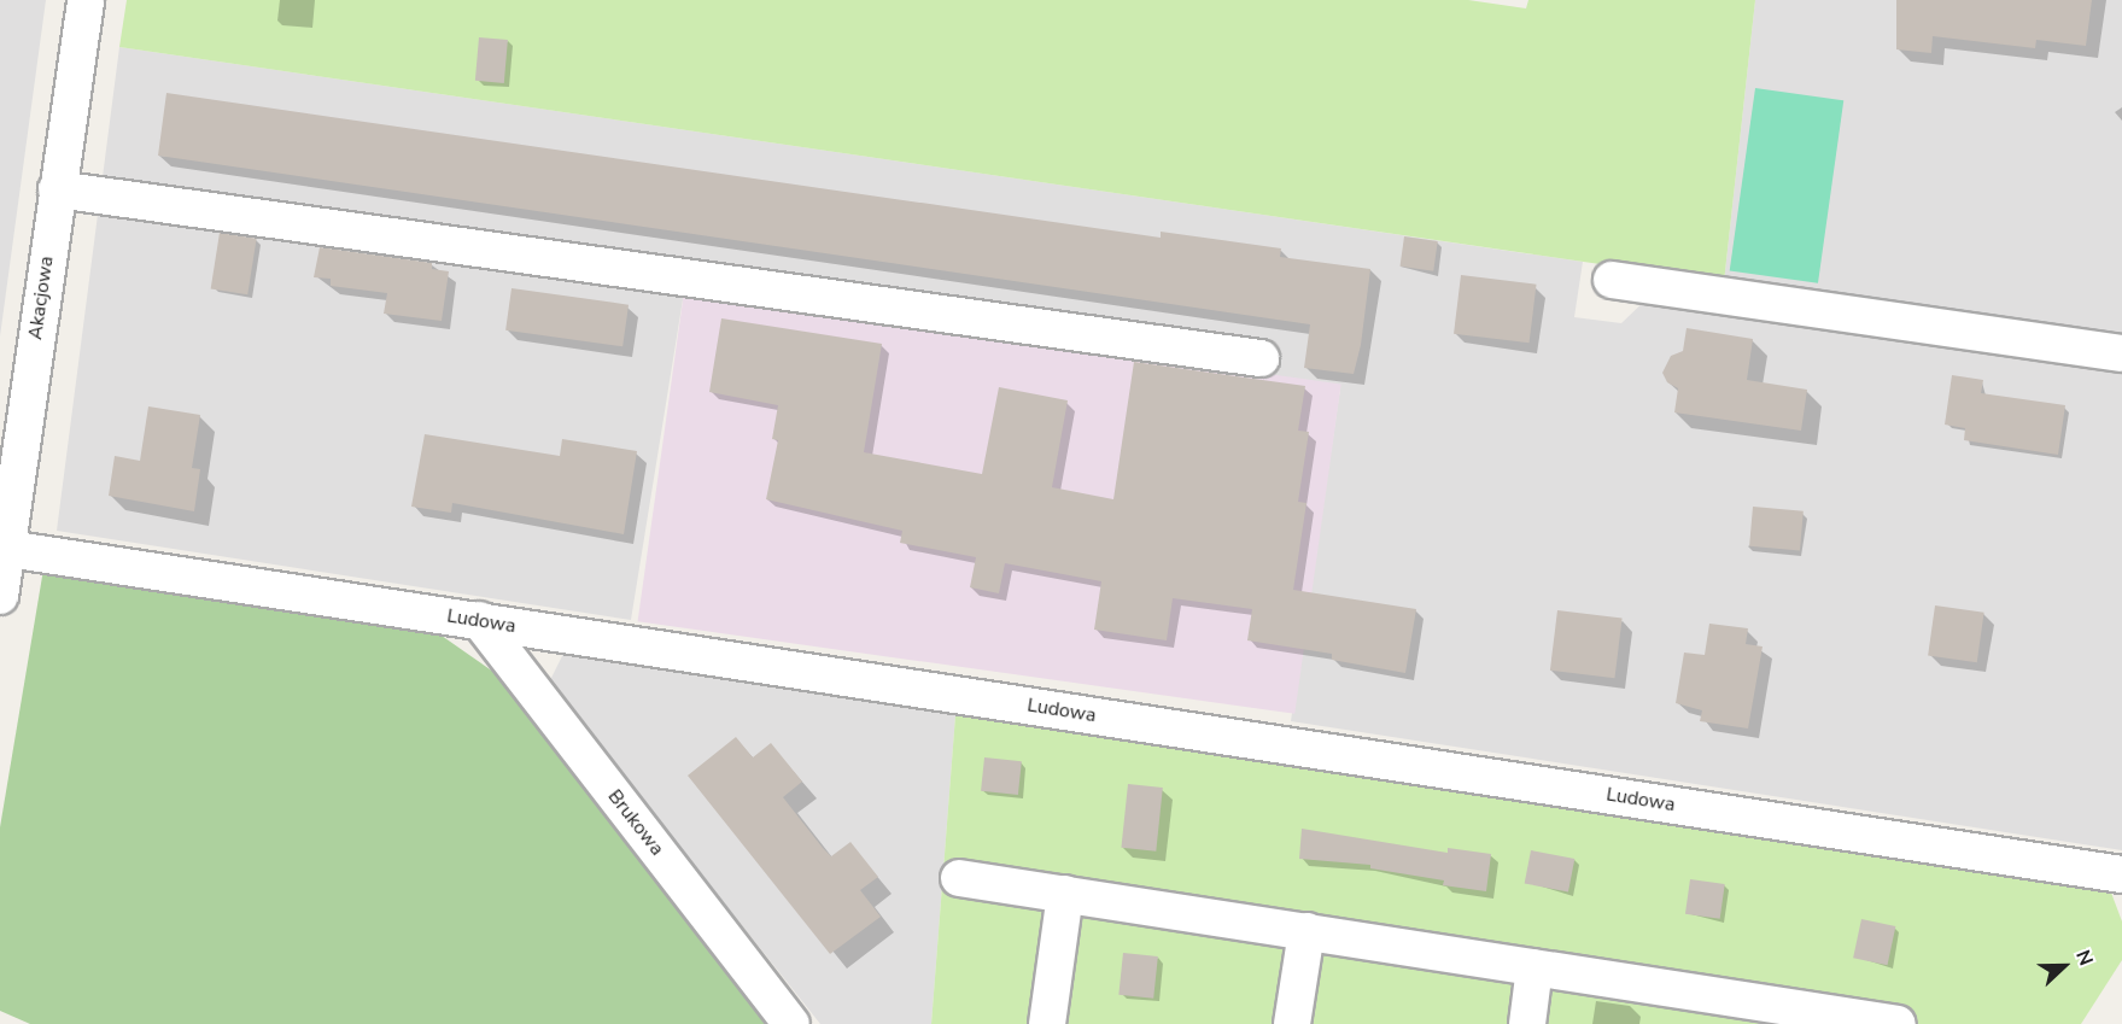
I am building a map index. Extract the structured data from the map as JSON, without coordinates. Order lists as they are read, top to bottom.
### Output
{
  "streets": {
    "street": ["Akacjowa", "Ludowa", "Brukowa"]
  },
  "crossings": [
    ["Akacjowa", "Ludowa"],
    ["Ludowa", "Brukowa"]
  ],
  "north": "right"
}
